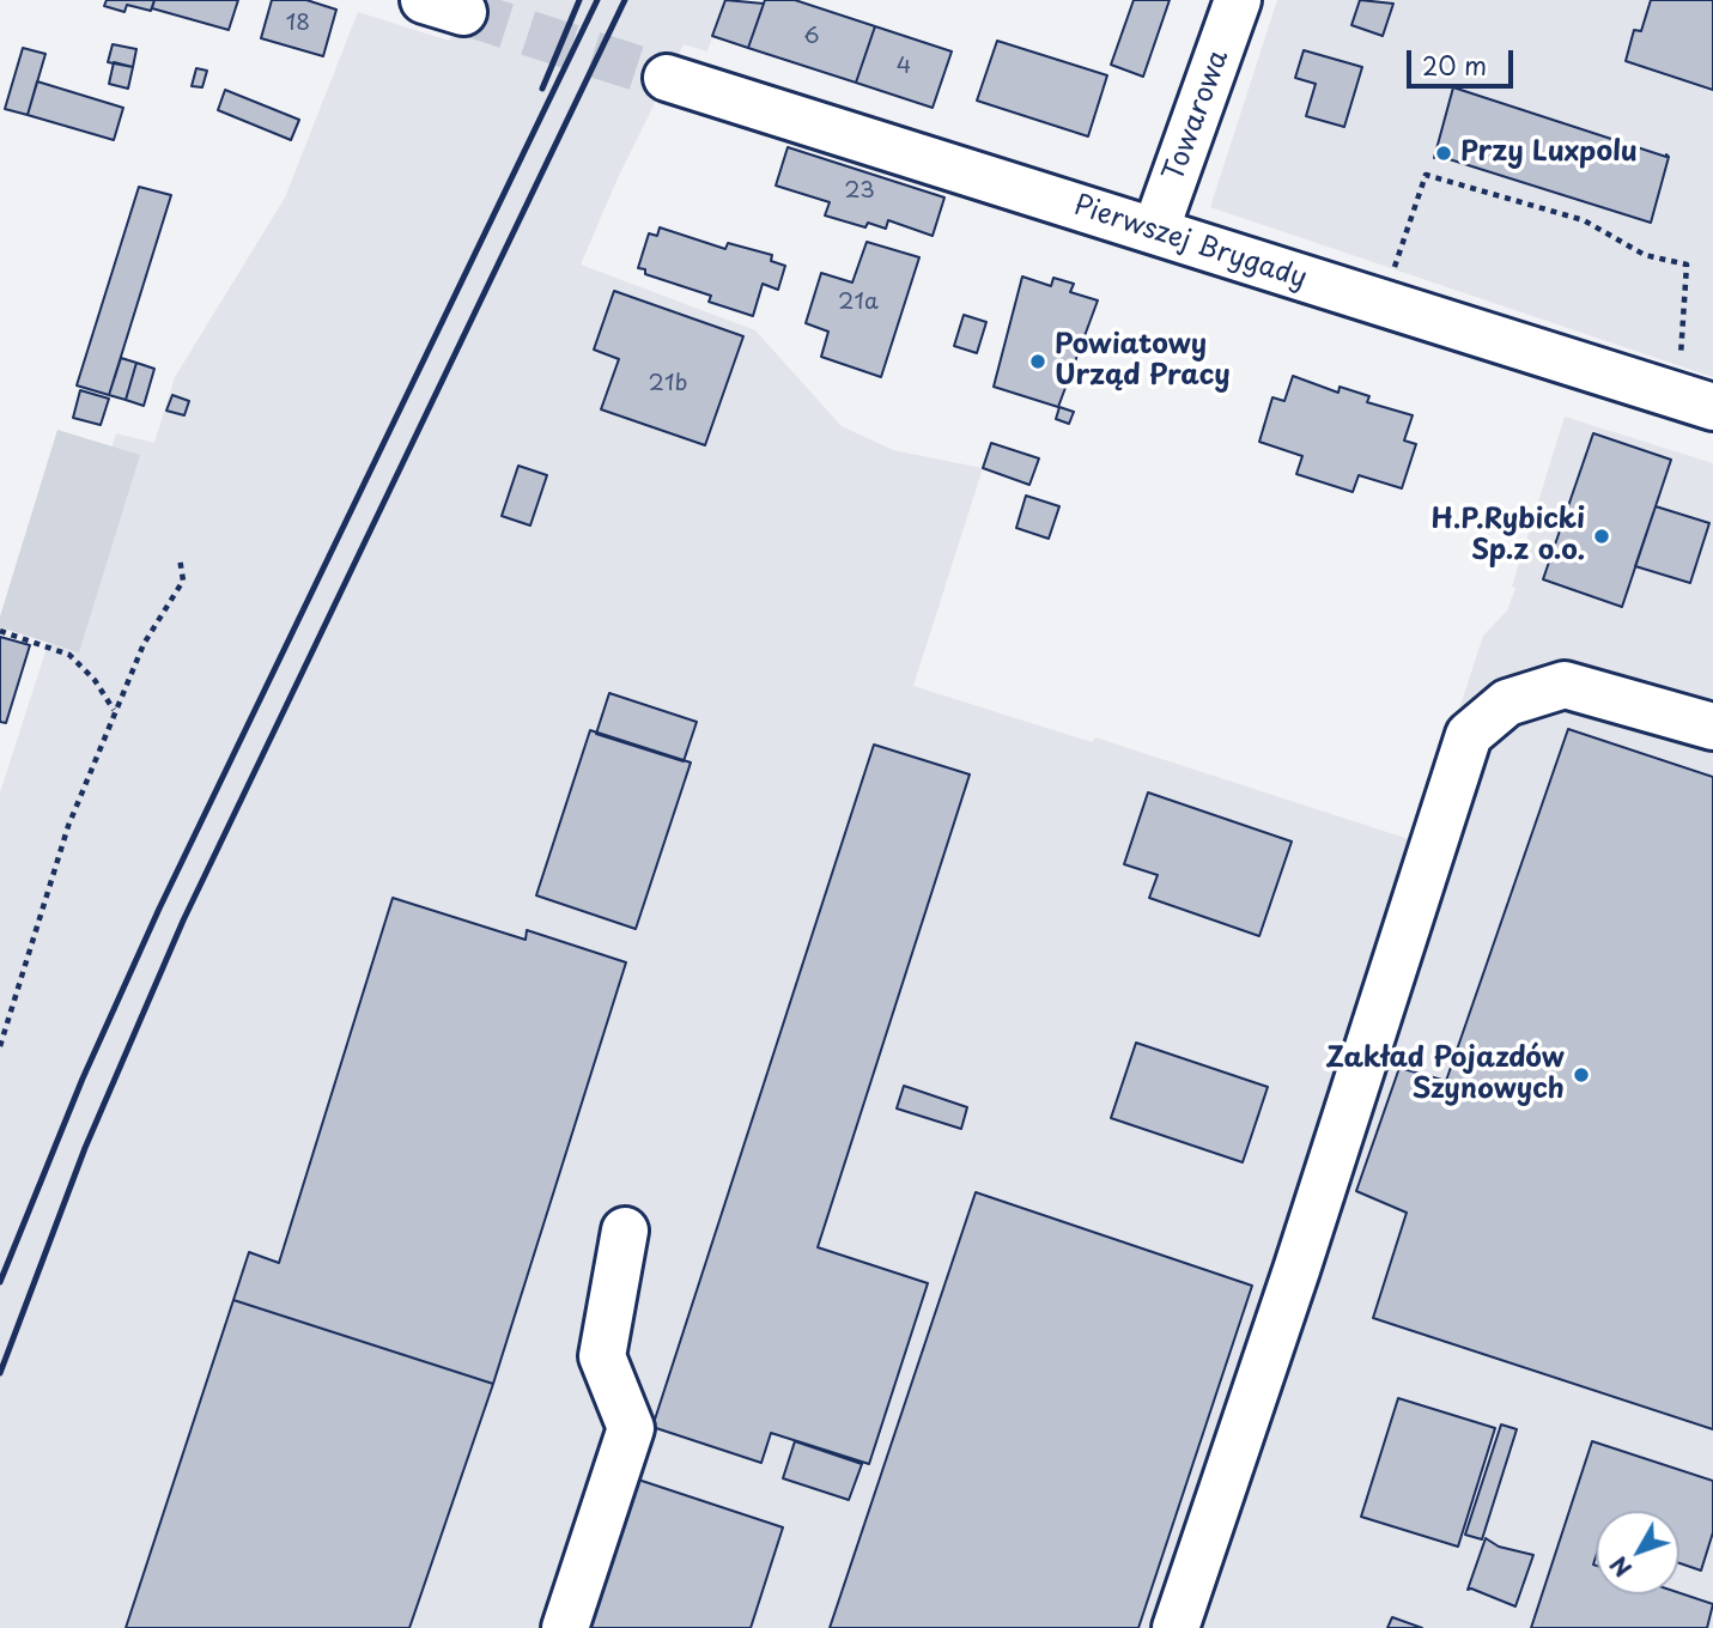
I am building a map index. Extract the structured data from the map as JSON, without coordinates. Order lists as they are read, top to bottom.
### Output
{
  "streets": {
    "street": ["Towarowa", "Pierwszej Brygady"]
  },
  "crossings": [
    ["Towarowa", "Pierwszej Brygady"]
  ],
  "places": [
    "Przy Luxpolu",
    "Powiatowy Urząd Pracy",
    "H.P.Rybicki Sp.z o.o.",
    "Zakład Pojazdów Szynowych"
  ],
  "house_numbers": [
    "18",
    "6",
    "4",
    "23",
    "21a",
    "21b"
  ],
  "scale_bar": "20 m",
  "north": "bottom left"
}
